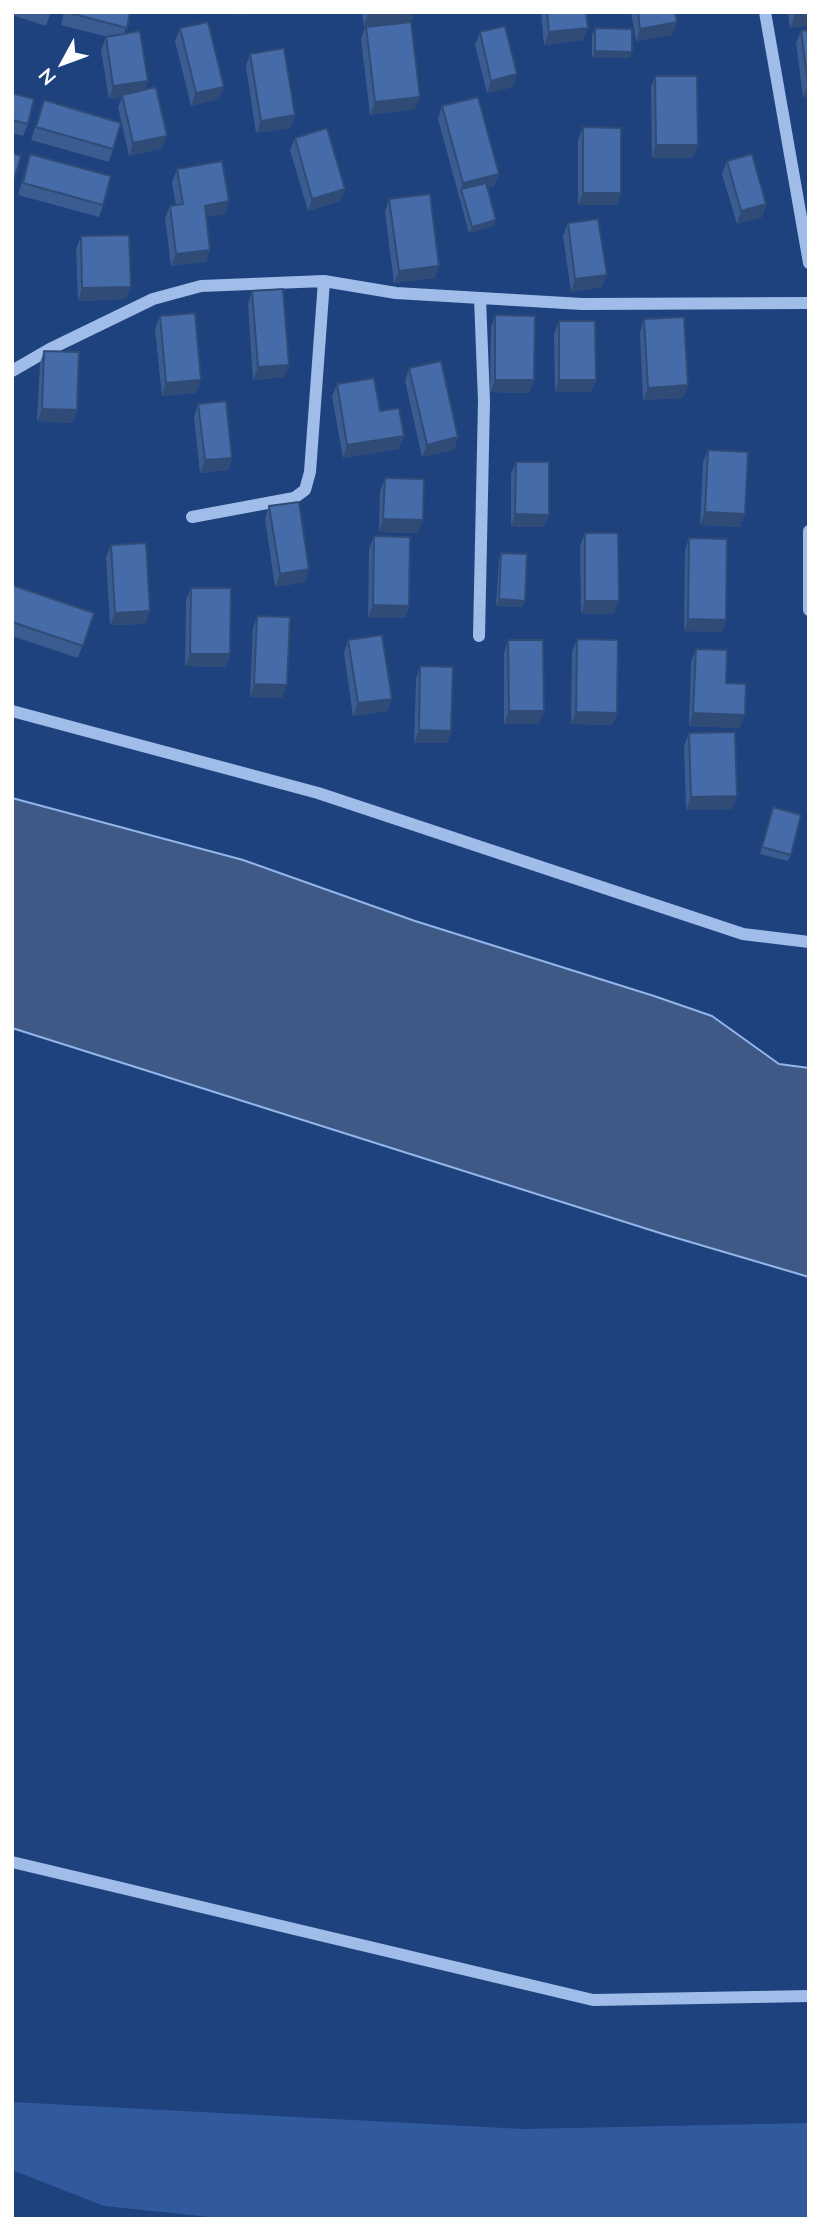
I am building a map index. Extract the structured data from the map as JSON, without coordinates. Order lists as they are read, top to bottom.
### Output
{
  "north": "bottom left"
}
